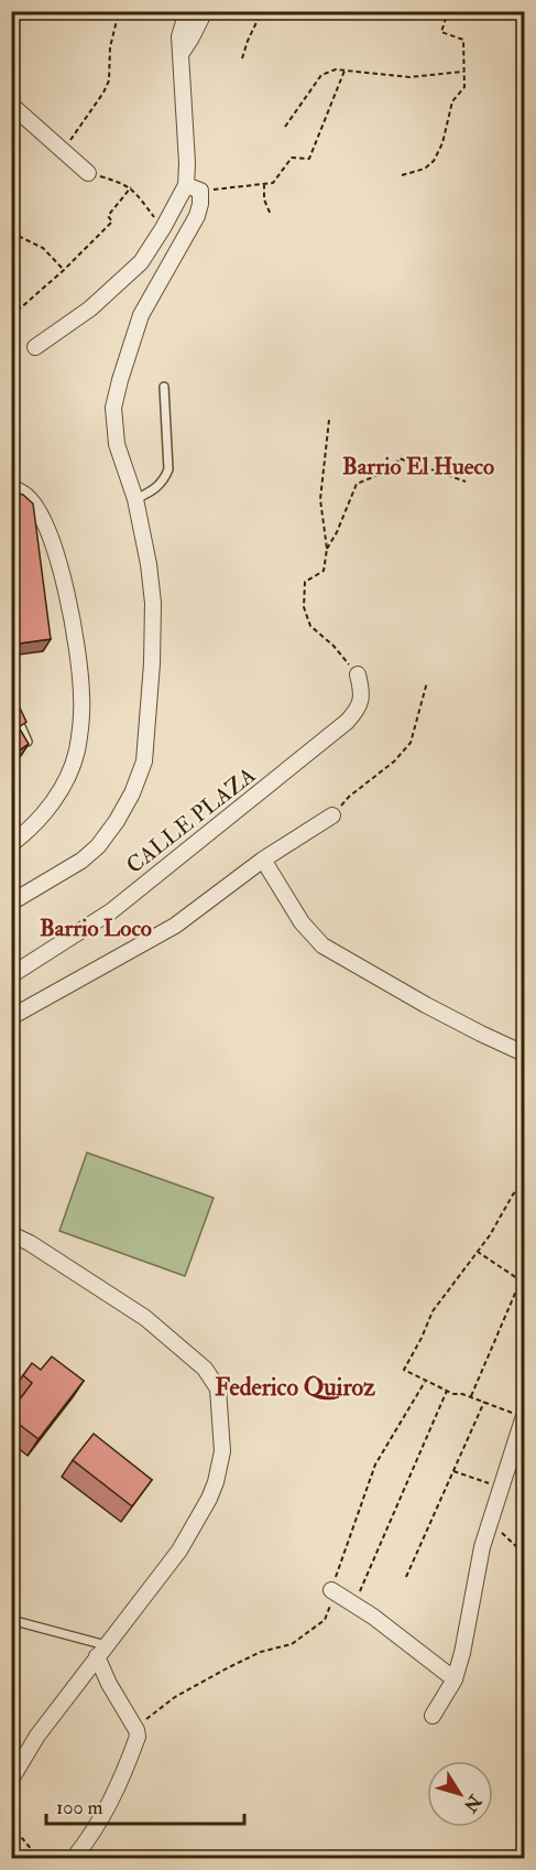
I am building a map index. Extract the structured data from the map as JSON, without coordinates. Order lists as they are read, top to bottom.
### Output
{
  "streets": {
    "street": ["CALLE PLAZA"]
  },
  "districts": ["Barrio El Hueco", "Barrio Loco", "Federico Quiroz"],
  "scale_bar": "100 m",
  "north": "bottom right"
}
